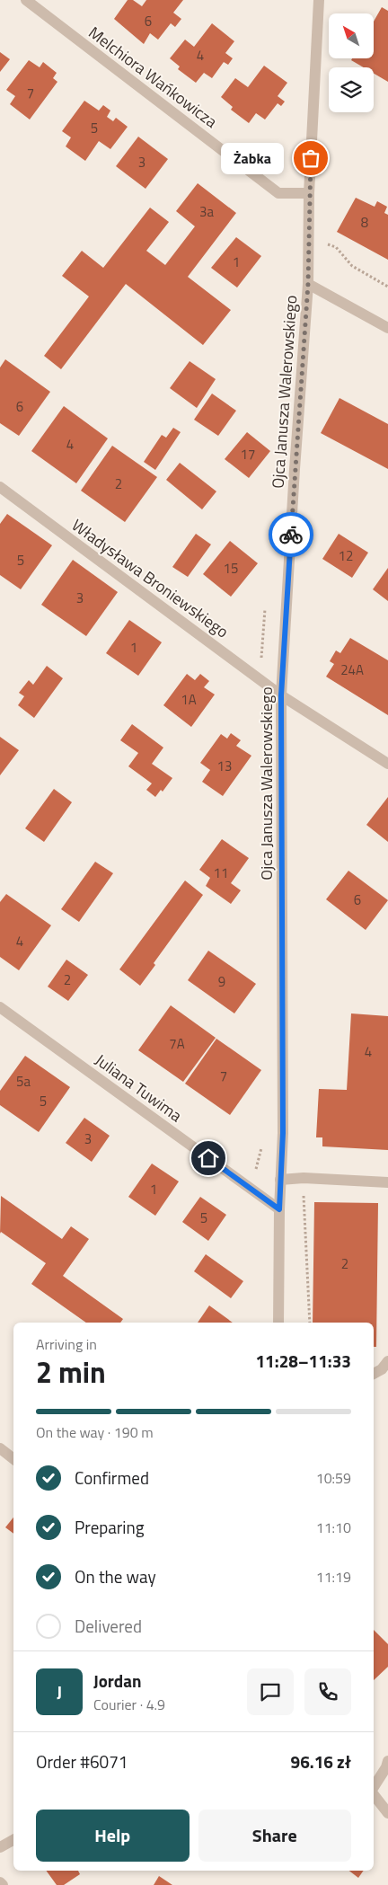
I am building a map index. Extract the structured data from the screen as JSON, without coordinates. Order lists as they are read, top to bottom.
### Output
{
  "streets": {
    "street": [
      "Melchiora Wańkowicza",
      "Ojca Janusza Walerowskiego",
      "Władysława Broniewskiego",
      "Juliana Tuwima"
    ]
  },
  "crossings": [
    ["Melchiora Wańkowicza", "Ojca Janusza Walerowskiego"],
    ["Ojca Janusza Walerowskiego", "Władysława Broniewskiego"],
    ["Ojca Janusza Walerowskiego", "Juliana Tuwima"]
  ],
  "places": ["Żabka"],
  "house_numbers": [
    "6",
    "4",
    "7",
    "5",
    "3",
    "3a",
    "8",
    "1",
    "6",
    "4",
    "17",
    "2",
    "12",
    "5",
    "15",
    "3",
    "1",
    "24A",
    "1A",
    "13",
    "11",
    "6",
    "4",
    "2",
    "9",
    "7A",
    "4",
    "7",
    "5a",
    "5",
    "3",
    "1",
    "5",
    "2"
  ],
  "north": "top left",
  "page": {
    "bubble": "Żabka",
    "heading": ["2 min", "Arriving in", "11:28–11:33"],
    "panel": [
      "Jordan",
      "Courier · 4.9",
      "Order #6071",
      "96.16 zł"
    ],
    "bar": "On the way · 190 m",
    "list": [
      ["Confirmed", "10:59"],
      ["Preparing", "11:10"],
      ["On the way", "11:19"],
      "Delivered"
    ],
    "round": "J",
    "buttons": ["Help", "Share"]
  }
}
